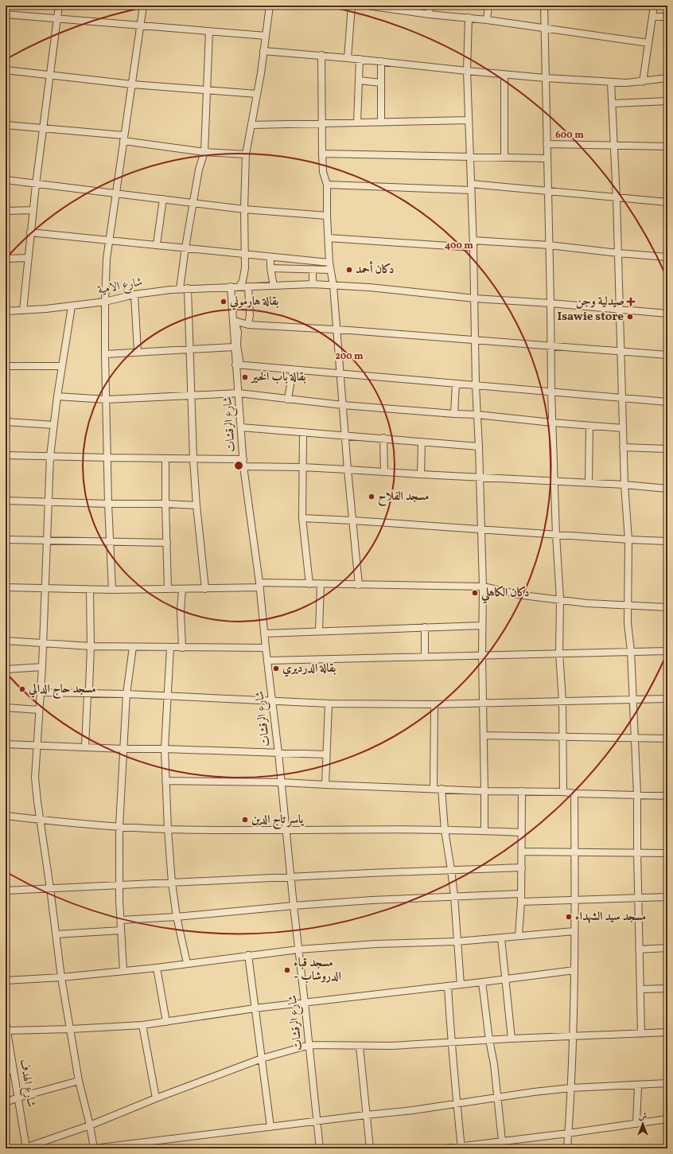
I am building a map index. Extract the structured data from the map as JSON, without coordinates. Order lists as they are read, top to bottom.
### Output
{
  "streets": {
    "street": ["شارع الامية", "شارع الرقشات", "شارع الهدف"]
  },
  "crossings": [
    ["شارع الامية", "شارع الرقشات"]
  ],
  "places": {
    "other": [
      "دكان أحمد",
      "بقالة هارموني",
      "Isawie store",
      "بقالة باب الخير",
      "مسجد الفلاح",
      "دكان الكاهلي",
      "بقالة الدرديري",
      "مسجد حاج الدالي",
      "ياسر تاج الدين",
      "مسجد سيد الشهداء",
      "مسجد قباء - الدروشاب"
    ],
    "health": ["صيدلية وجن"]
  },
  "north": "top",
  "rings": ["600 m", "400 m", "200 m"]
}
